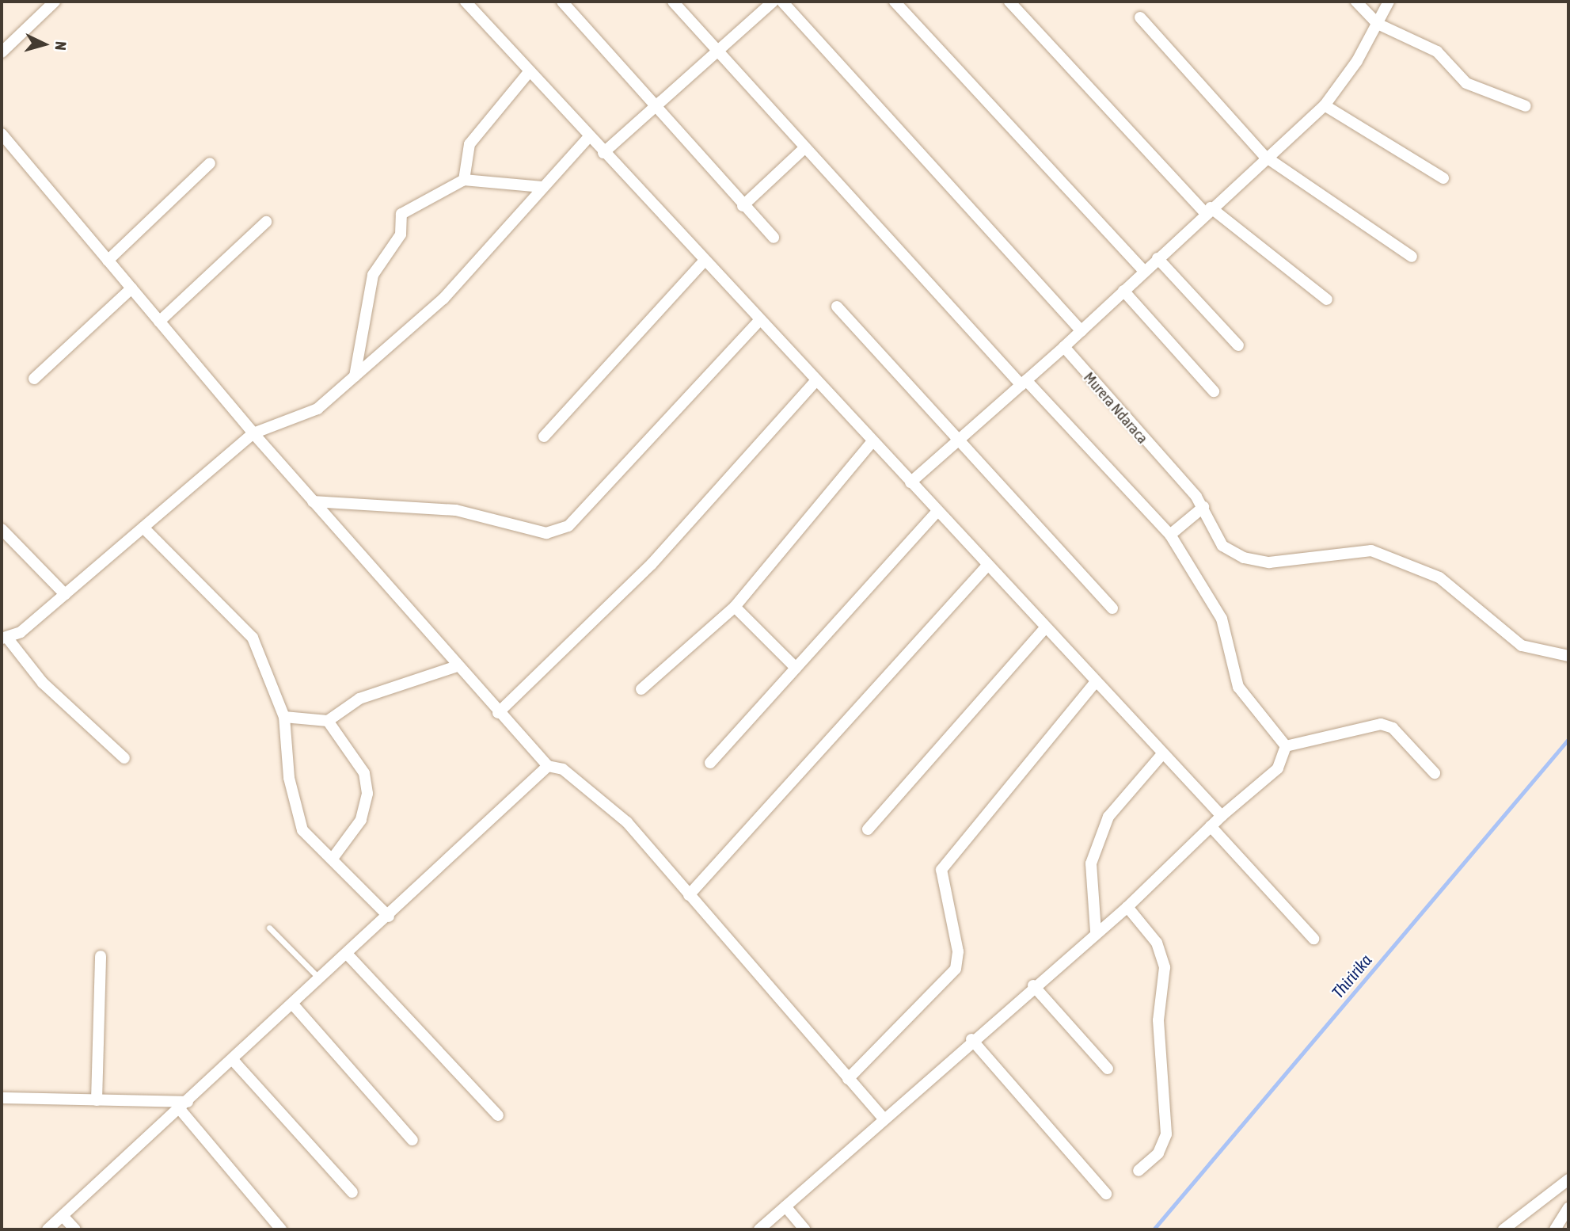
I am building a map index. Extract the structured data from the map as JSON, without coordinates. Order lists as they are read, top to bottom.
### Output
{
  "streets": {
    "street": ["Murera Ndaraca"]
  },
  "water": ["Thiririka"],
  "north": "right"
}
